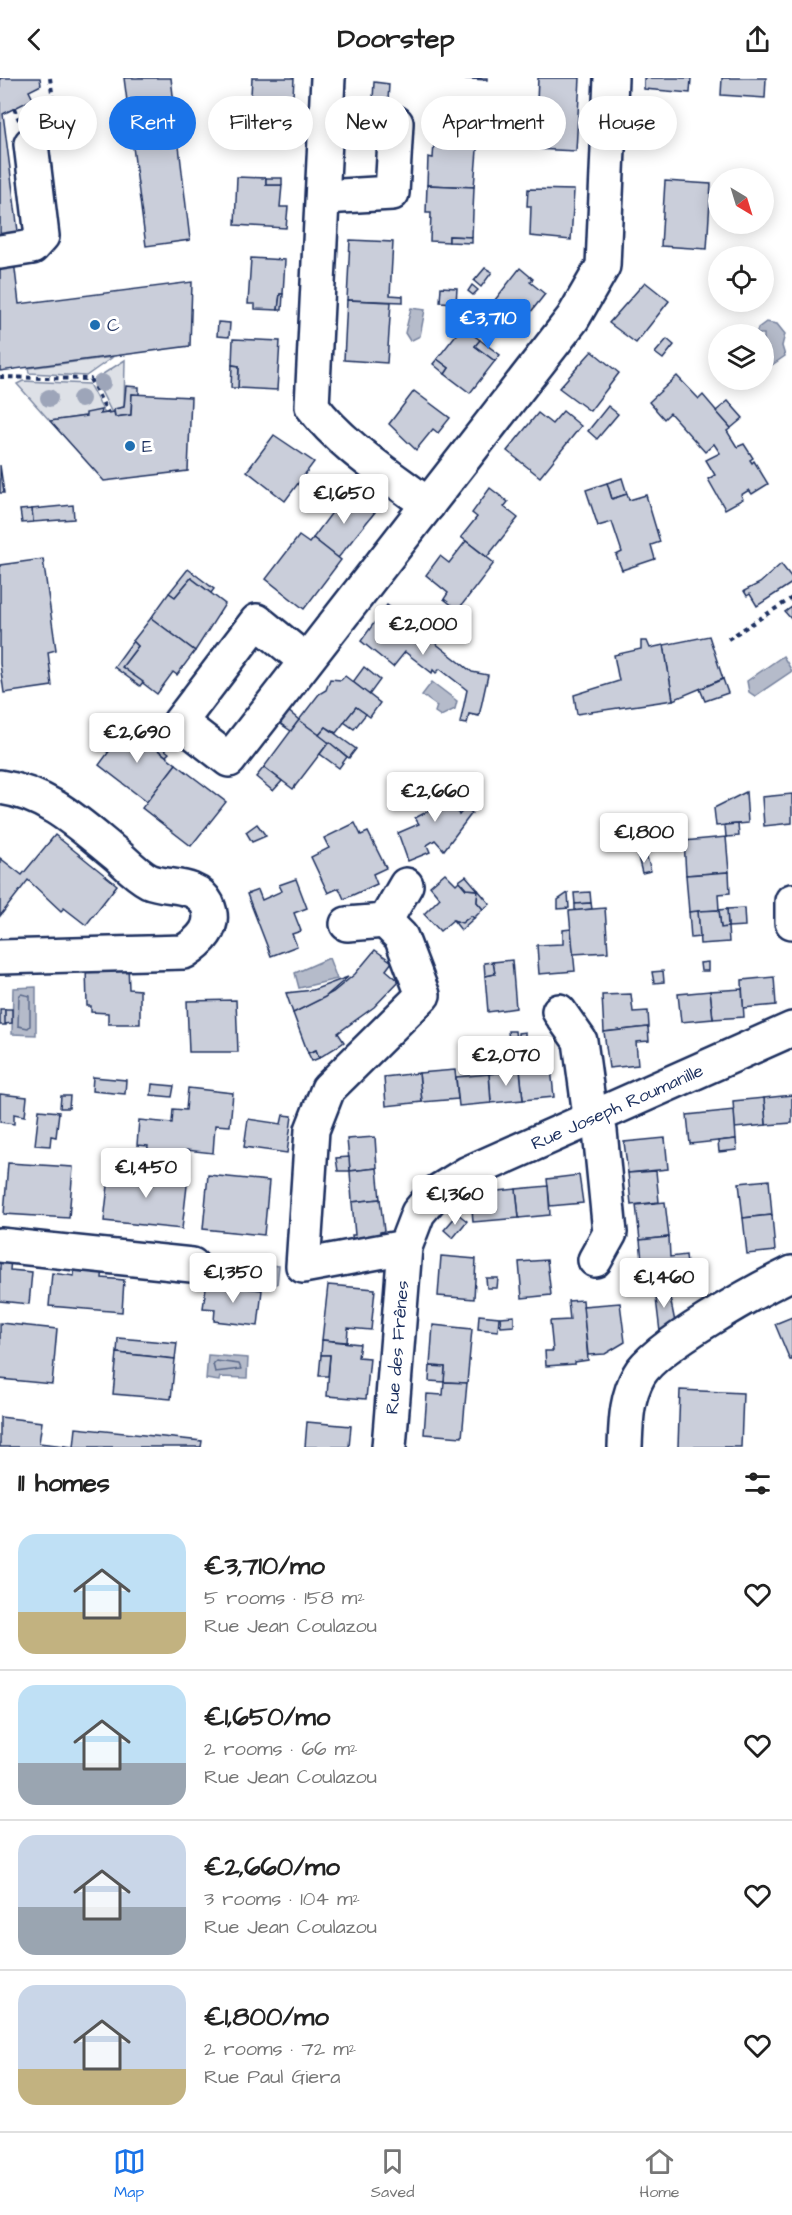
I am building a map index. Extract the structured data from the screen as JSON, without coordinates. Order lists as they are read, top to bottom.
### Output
{
  "streets": {
    "street": ["Rue Joseph Roumanille", "Rue des Frênes"]
  },
  "crossings": [
    ["Rue Joseph Roumanille", "Rue des Frênes"]
  ],
  "places": ["C", "E"],
  "north": "bottom right",
  "page": {
    "header": "Doorstep",
    "chip": [
      "Buy",
      "Rent",
      "Filters",
      "New",
      "Apartment",
      "House"
    ],
    "price": [
      "€3,710",
      "€1,650",
      "€2,000",
      "€2,690",
      "€2,660",
      "€1,800",
      "€2,070",
      "€1,450",
      "€1,360",
      "€1,350",
      "€1,460"
    ],
    "heading": "11 homes",
    "list": [
      {
        "name": "€3,710/mo",
        "note": "5 rooms · 158 m² · Rue Jean Coulazou"
      },
      {
        "name": "€1,650/mo",
        "note": "2 rooms · 66 m² · Rue Jean Coulazou"
      },
      {
        "name": "€2,660/mo",
        "note": "3 rooms · 104 m² · Rue Jean Coulazou"
      },
      {
        "name": "€1,800/mo",
        "note": "2 rooms · 72 m² · Rue Paul Giera"
      }
    ],
    "tabs": ["Map", "Saved", "Home"]
  }
}
